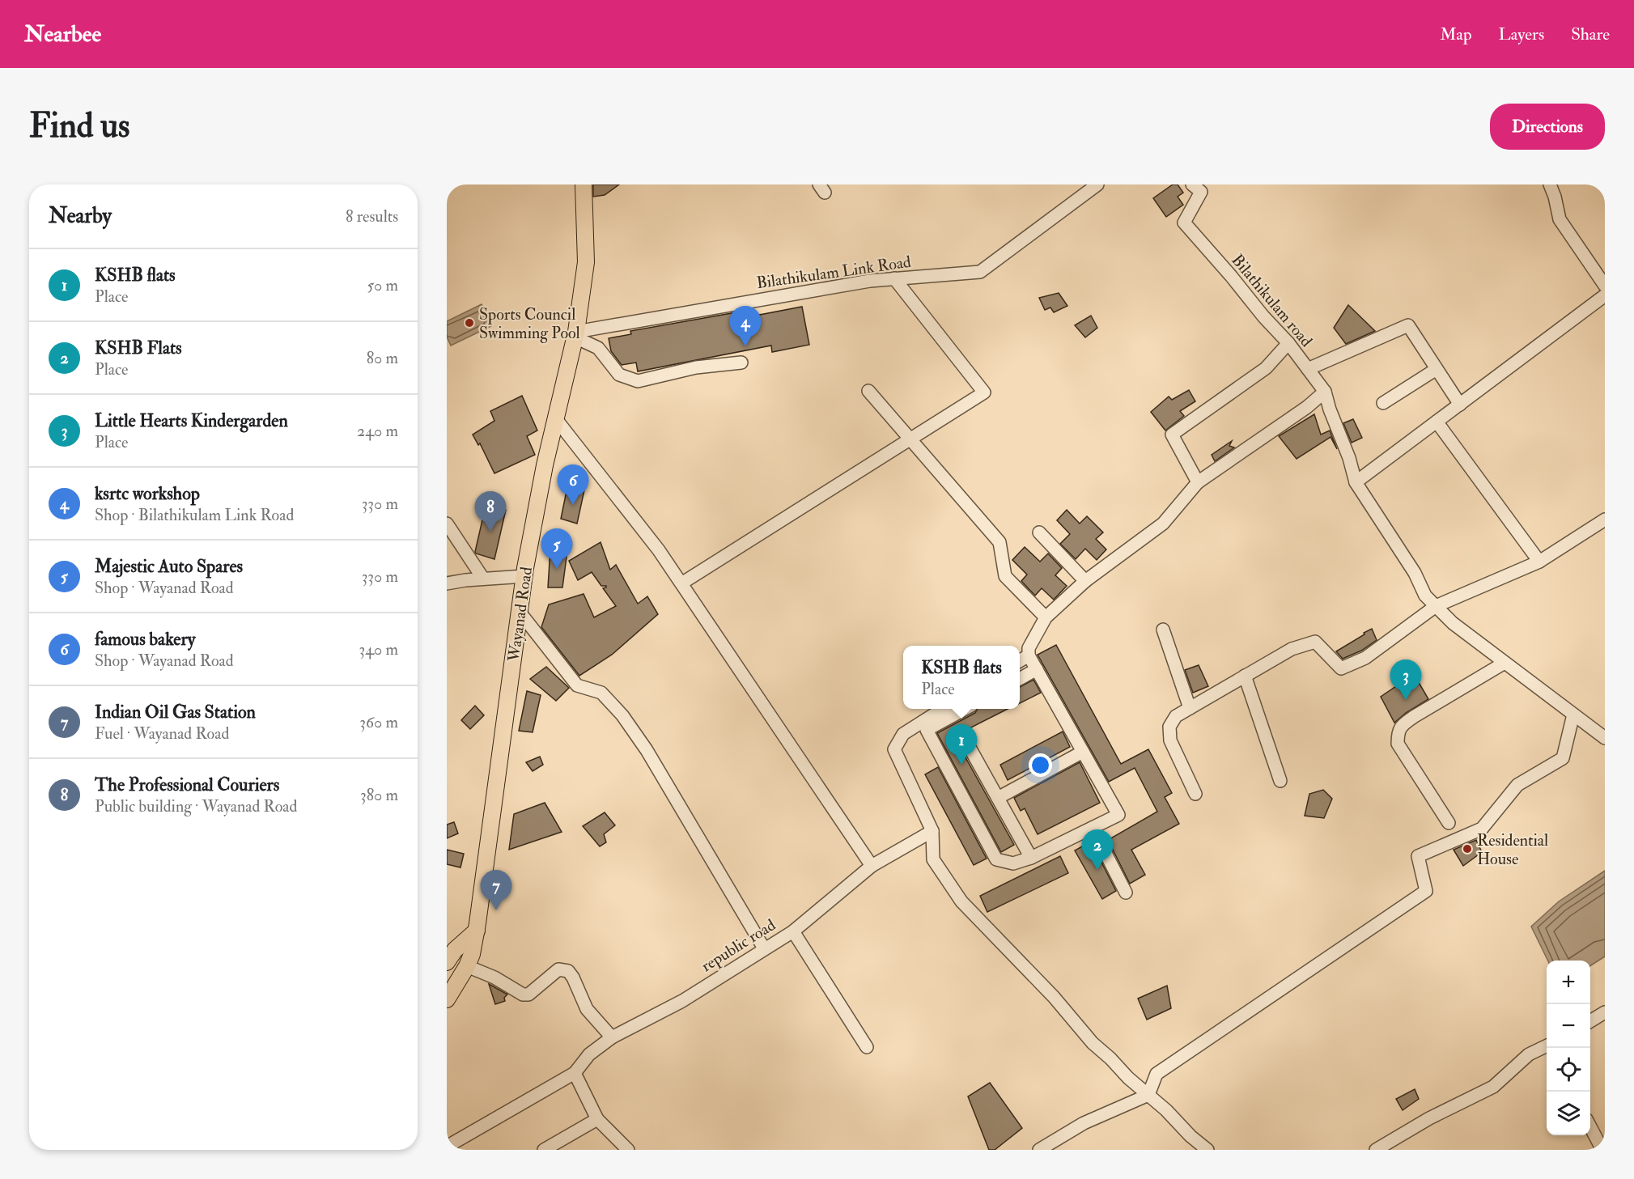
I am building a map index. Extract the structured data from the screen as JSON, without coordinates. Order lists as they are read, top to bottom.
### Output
{
  "streets": {
    "main road": ["Wayanad Road"],
    "street": ["Bilathikulam Link Road", "Bilathikulam road", "republic road"]
  },
  "crossings": [
    ["Bilathikulam Link Road", "Wayanad Road"]
  ],
  "places": ["Sports Council Swimming Pool", "Residential House"],
  "page": {
    "header": "Nearbee",
    "nav": ["Map", "Layers", "Share"],
    "buttons": "Directions",
    "title": "Find us",
    "heading": ["Nearby", "8 results"],
    "list": [
      {
        "mark": "1",
        "name": "KSHB flats",
        "note": "Place",
        "value": "50 m"
      },
      {
        "mark": "2",
        "name": "KSHB Flats",
        "note": "Place",
        "value": "80 m"
      },
      {
        "mark": "3",
        "name": "Little Hearts Kindergarden",
        "note": "Place",
        "value": "240 m"
      },
      {
        "mark": "4",
        "name": "ksrtc workshop",
        "note": "Shop · Bilathikulam Link Road",
        "value": "330 m"
      },
      {
        "mark": "5",
        "name": "Majestic Auto Spares",
        "note": "Shop · Wayanad Road",
        "value": "330 m"
      },
      {
        "mark": "6",
        "name": "famous bakery",
        "note": "Shop · Wayanad Road",
        "value": "340 m"
      },
      {
        "mark": "7",
        "name": "Indian Oil Gas Station",
        "note": "Fuel · Wayanad Road",
        "value": "360 m"
      },
      {
        "mark": "8",
        "name": "The Professional Couriers",
        "note": "Public building · Wayanad Road",
        "value": "380 m"
      }
    ],
    "pins": [
      "4",
      "6",
      "8",
      "5",
      "3",
      "1",
      "2",
      "7"
    ],
    "popup": ["KSHB flats", "Place"],
    "map_buttons": ["+", "−"]
  }
}
